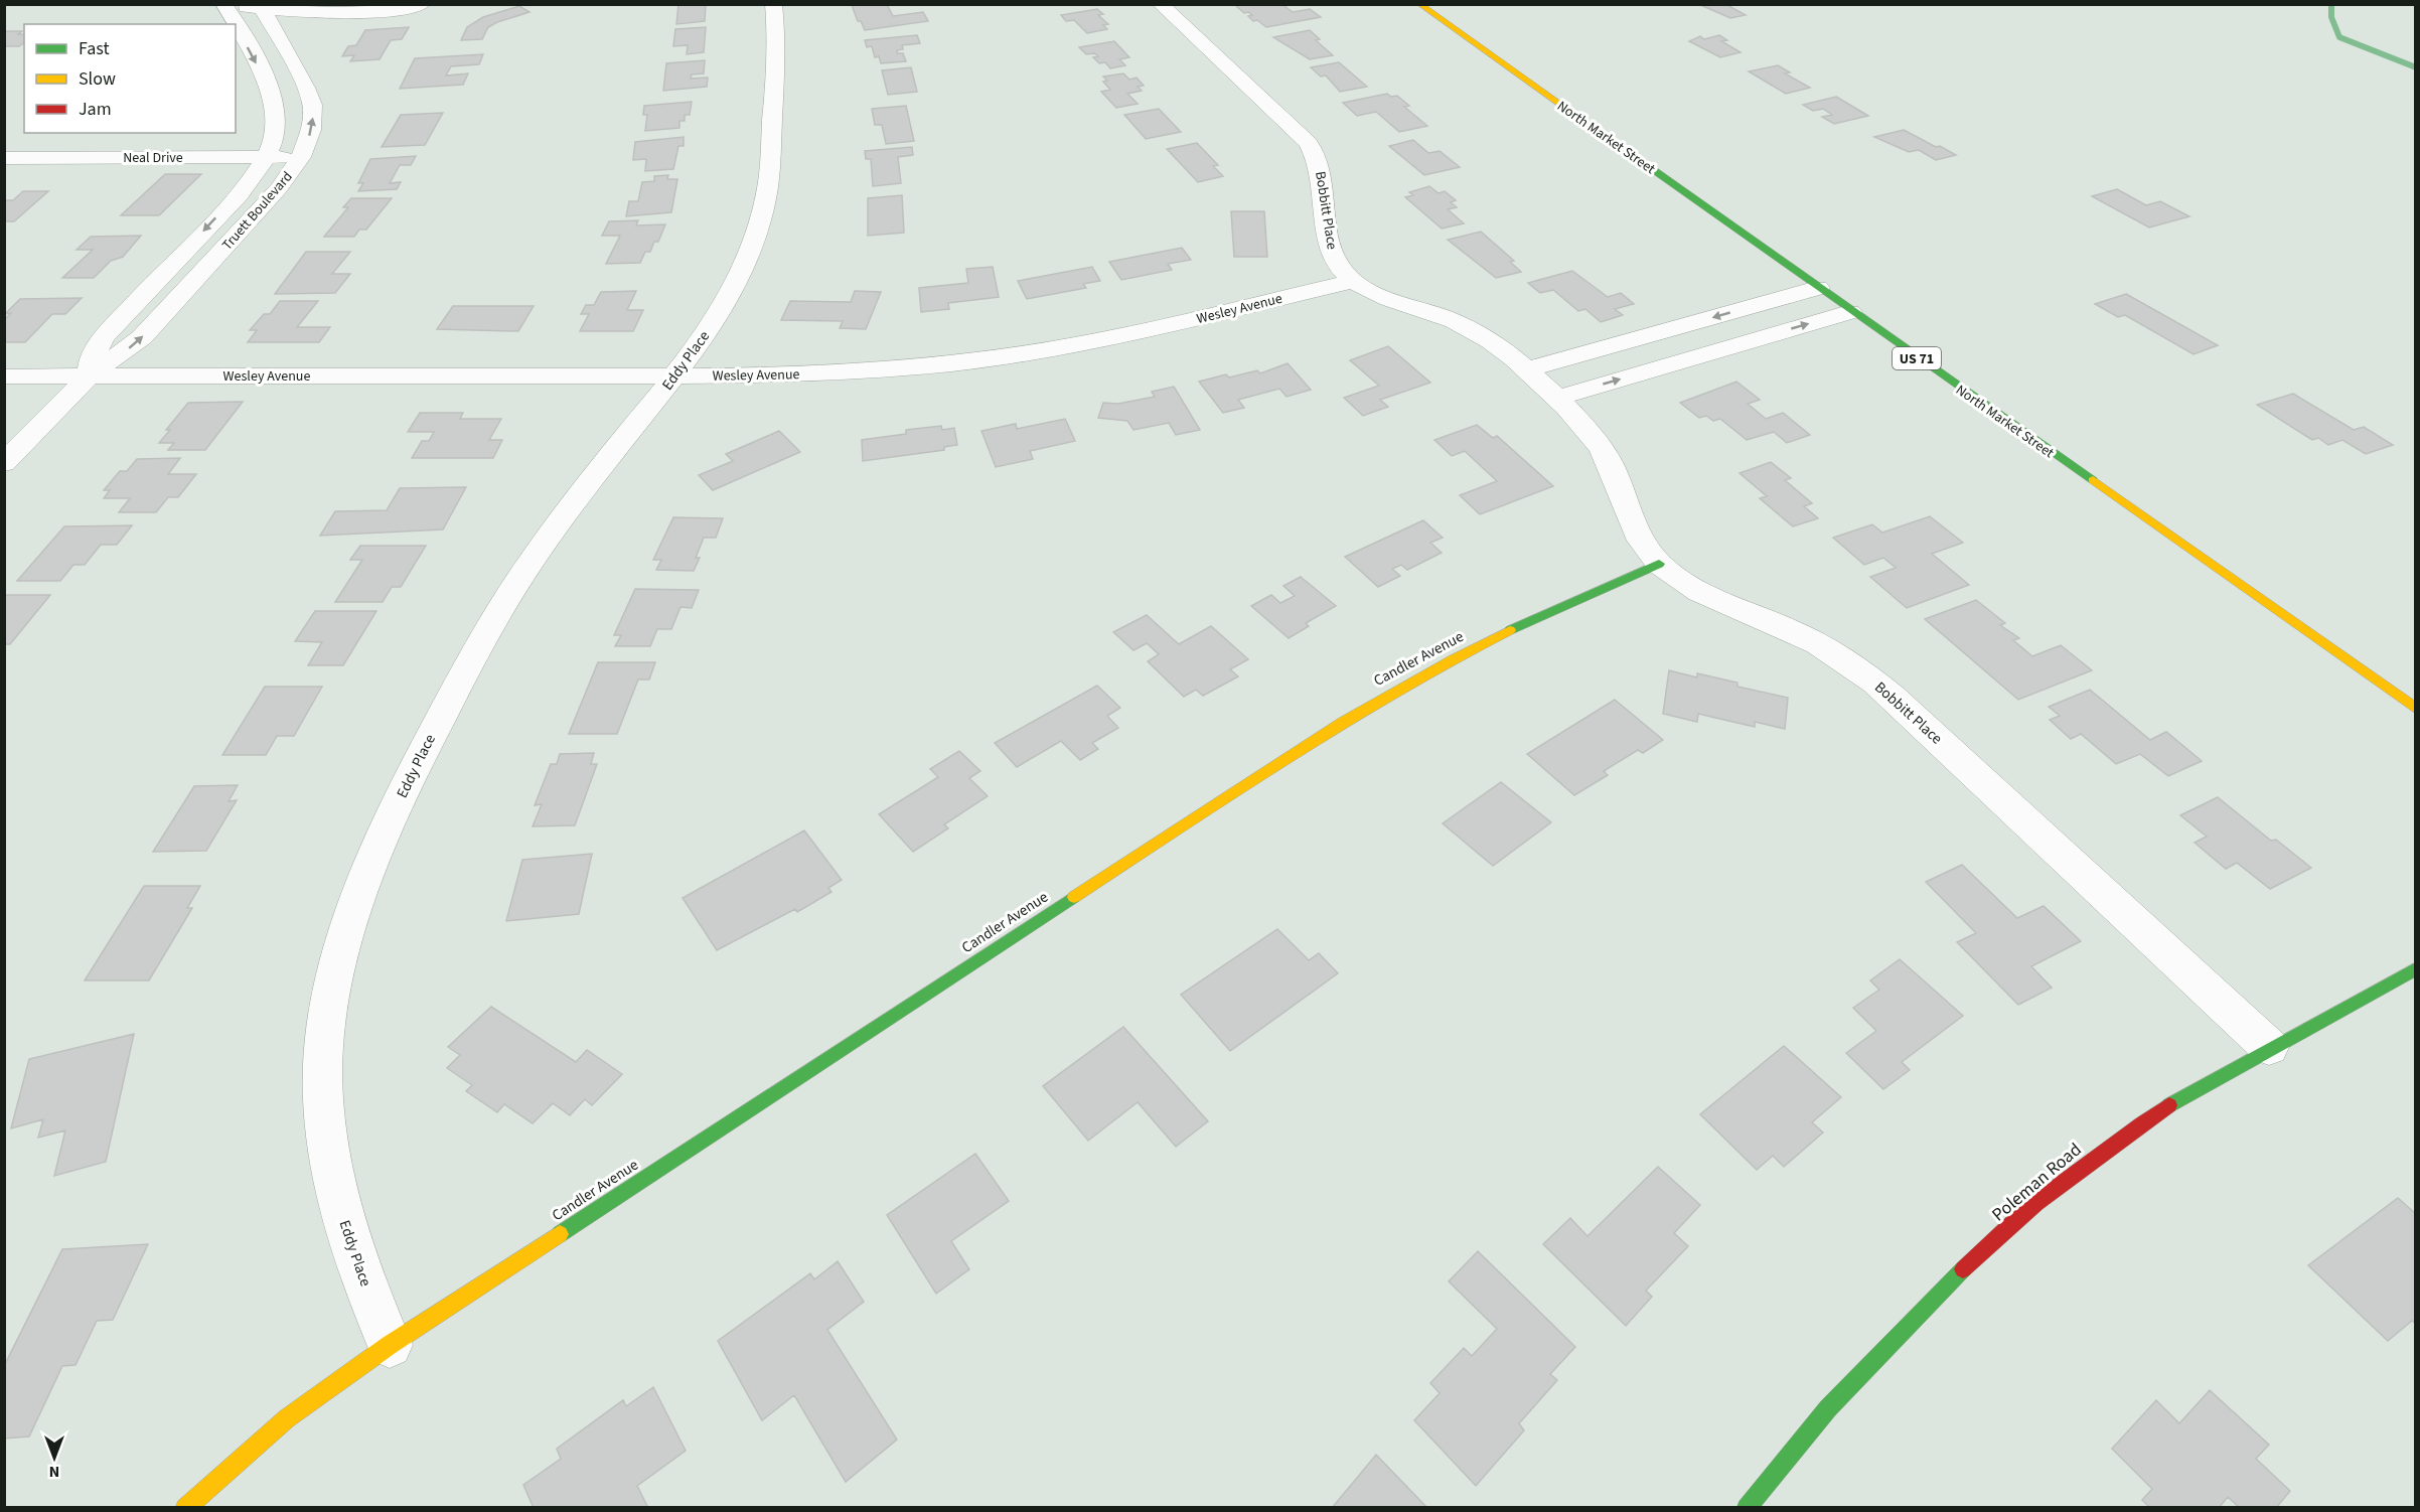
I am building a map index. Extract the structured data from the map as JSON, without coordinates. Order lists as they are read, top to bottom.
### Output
{
  "streets": {
    "street": [
      "North Market Street",
      "Neal Drive",
      "Truett Boulevard",
      "Bobbitt Place",
      "Wesley Avenue",
      "US 71",
      "Eddy Place",
      "Candler Avenue",
      "Poleman Road"
    ]
  },
  "crossings": [
    ["Neal Drive", "Truett Boulevard"],
    ["Truett Boulevard", "Wesley Avenue"],
    ["Bobbitt Place", "Wesley Avenue"],
    ["Bobbitt Place", "Candler Avenue"],
    ["Bobbitt Place", "Poleman Road"],
    ["Wesley Avenue", "Eddy Place"],
    ["Eddy Place", "Candler Avenue"]
  ],
  "legend": ["Fast", "Slow", "Jam"],
  "north": "bottom"
}
